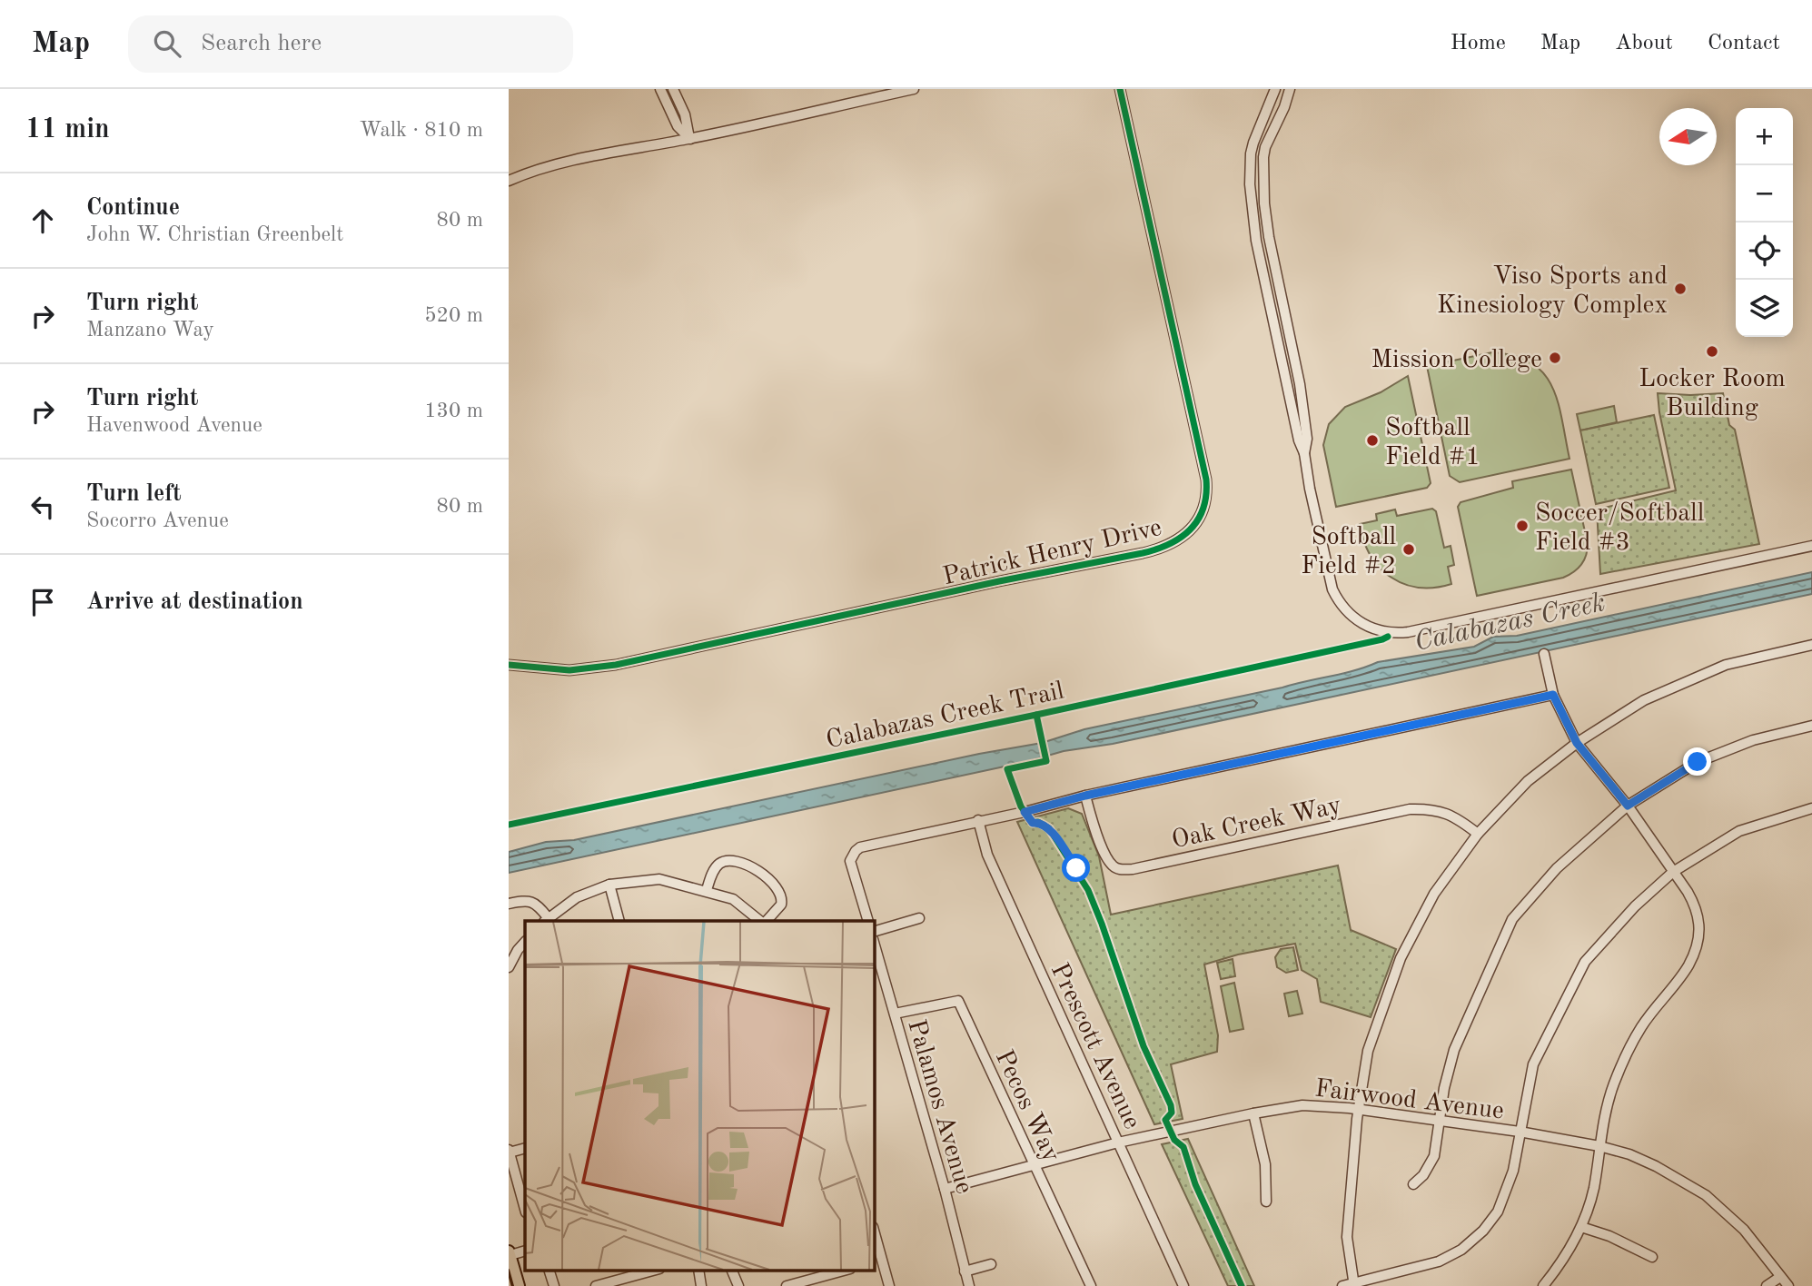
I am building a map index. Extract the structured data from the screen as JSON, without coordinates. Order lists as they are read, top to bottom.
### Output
{
  "streets": {
    "street": [
      "Patrick Henry Drive",
      "Oak Creek Way",
      "Prescott Avenue",
      "Fairwood Avenue",
      "Pecos Way",
      "Palamos Avenue"
    ],
    "cycle path": ["Calabazas Creek Trail"]
  },
  "crossings": [
    ["Prescott Avenue", "Fairwood Avenue"],
    ["Fairwood Avenue", "Pecos Way"],
    ["Fairwood Avenue", "Palamos Avenue"],
    ["Pecos Way", "Palamos Avenue"]
  ],
  "water": ["Calabazas Creek"],
  "places": [
    "Viso Sports and Kinesiology Complex",
    "Locker Room Building",
    "Mission College",
    "Softball Field #1",
    "Soccer/Softball Field #3",
    "Softball Field #2"
  ],
  "north": "left",
  "page": {
    "header": "Map",
    "search": "Search here",
    "nav": [
      "Home",
      "Map",
      "About",
      "Contact"
    ],
    "heading": ["11 min", "Walk · 810 m"],
    "map_buttons": ["+", "−"],
    "list": [
      ["Continue", "John W. Christian Greenbelt", "80 m"],
      ["Turn right", "Manzano Way", "520 m"],
      ["Turn right", "Havenwood Avenue", "130 m"],
      ["Turn left", "Socorro Avenue", "80 m"],
      "Arrive at destination"
    ]
  }
}
